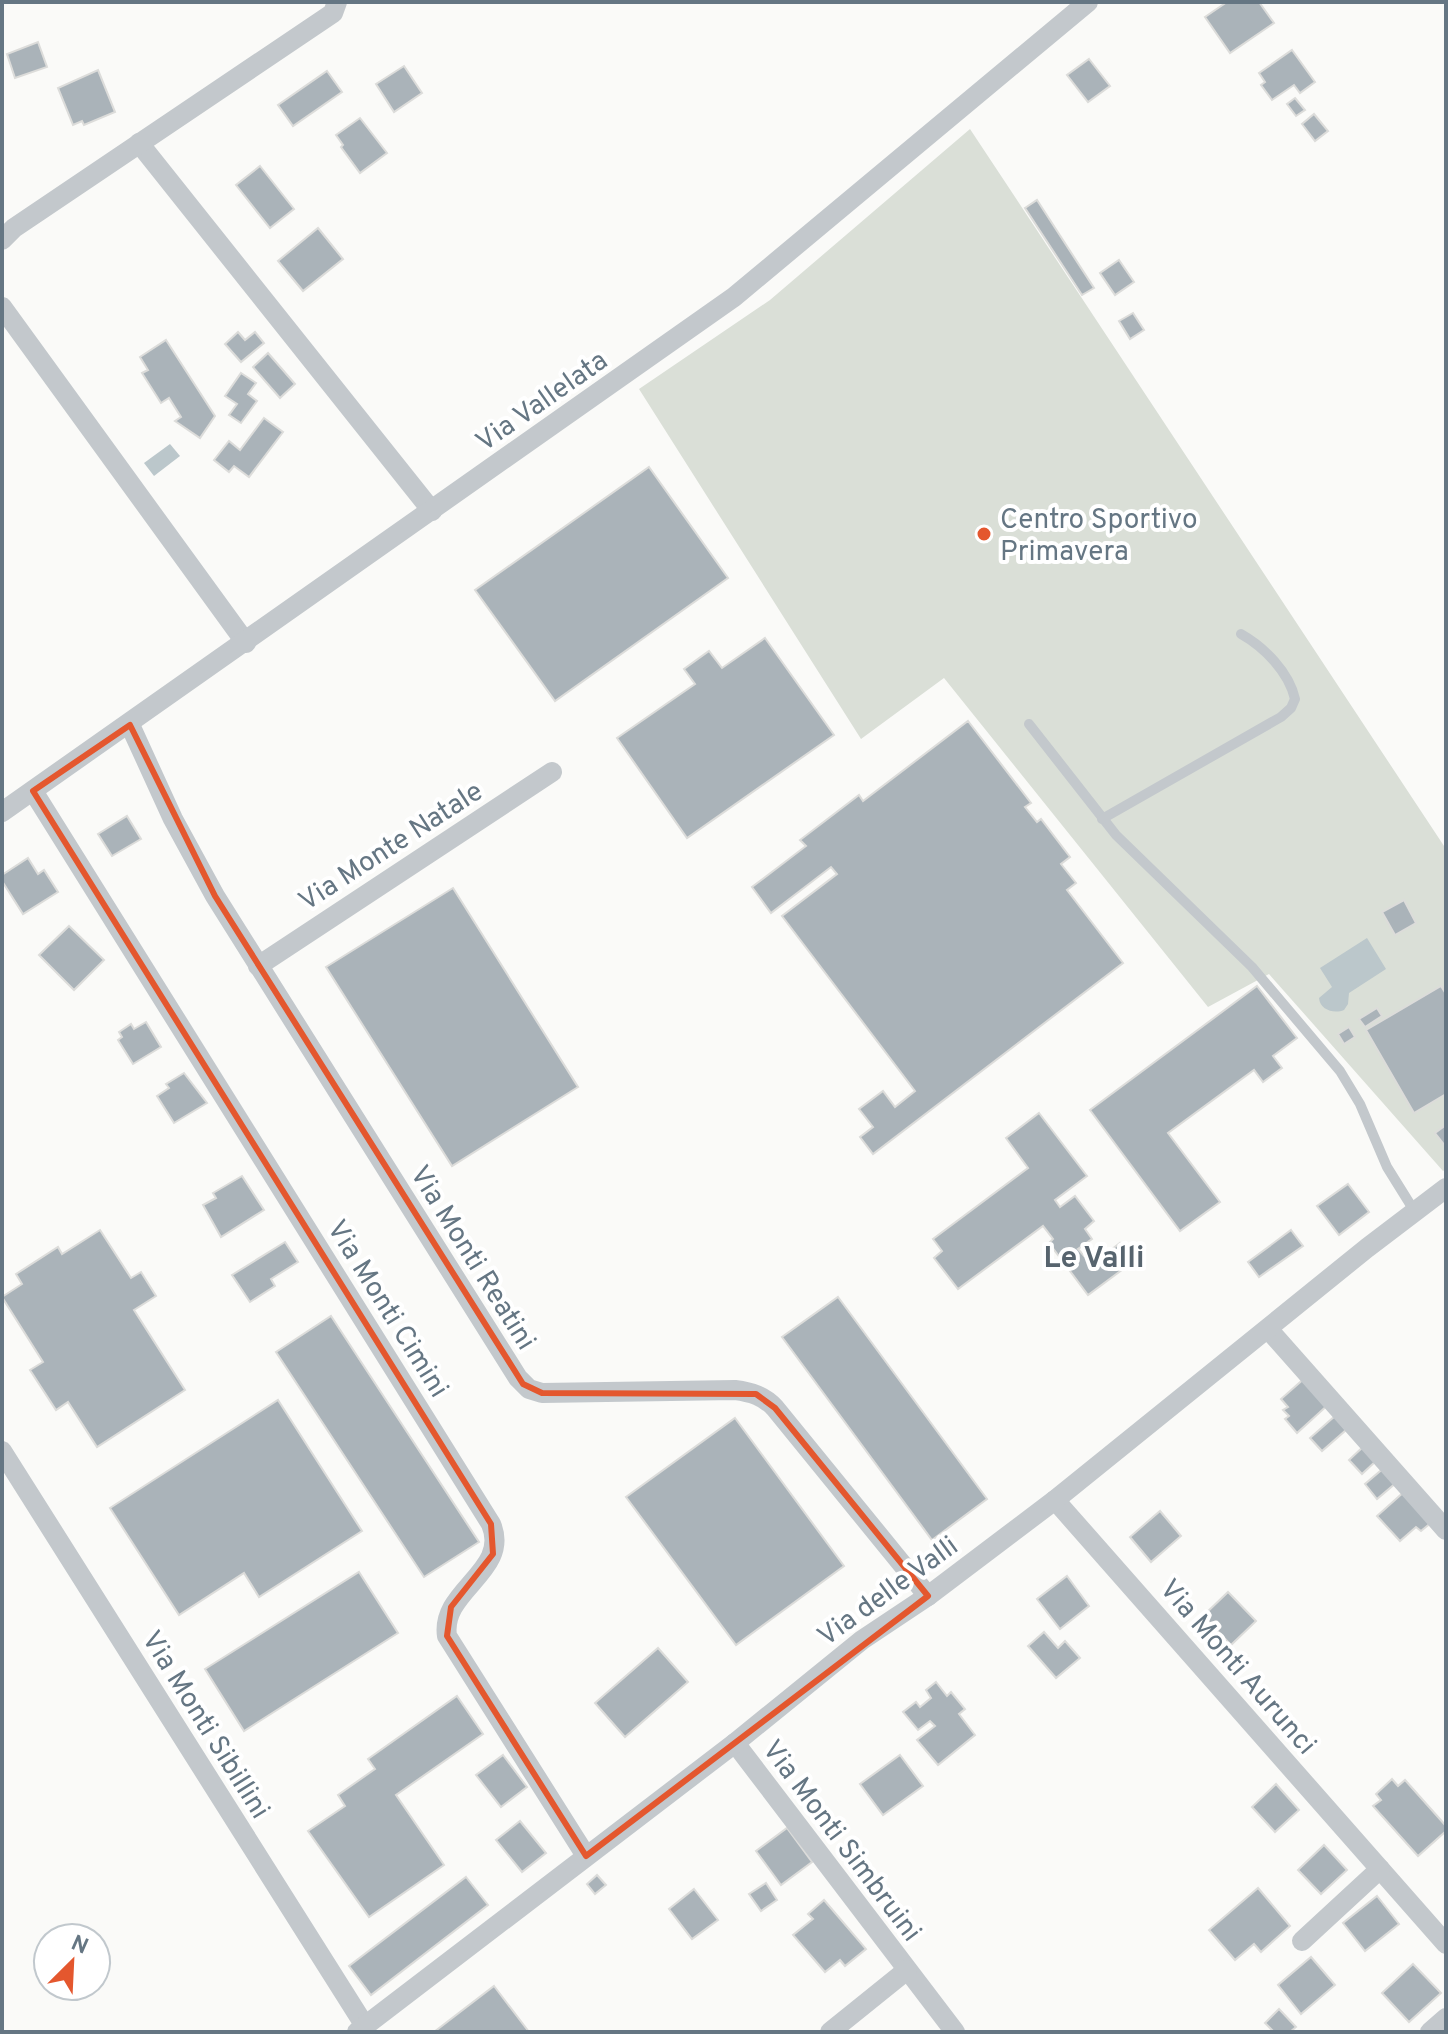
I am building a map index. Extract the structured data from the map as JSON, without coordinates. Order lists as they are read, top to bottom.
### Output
{
  "streets": {
    "street": [
      "Via Vallelata",
      "Via Monte Natale",
      "Via Monti Reatini",
      "Via Monti Cimini",
      "Via delle Valli",
      "Via Monti Aurunci",
      "Via Monti Sibillini",
      "Via Monti Simbruini"
    ]
  },
  "crossings": [
    ["Via Vallelata", "Via Monti Reatini"],
    ["Via Vallelata", "Via Monti Cimini"],
    ["Via Monte Natale", "Via Monti Reatini"],
    ["Via Monti Reatini", "Via delle Valli"],
    ["Via Monti Cimini", "Via delle Valli"],
    ["Via delle Valli", "Via Monti Aurunci"],
    ["Via delle Valli", "Via Monti Sibillini"],
    ["Via delle Valli", "Via Monti Simbruini"]
  ],
  "districts": ["Le Valli"],
  "places": ["Centro Sportivo Primavera"],
  "north": "top right"
}
